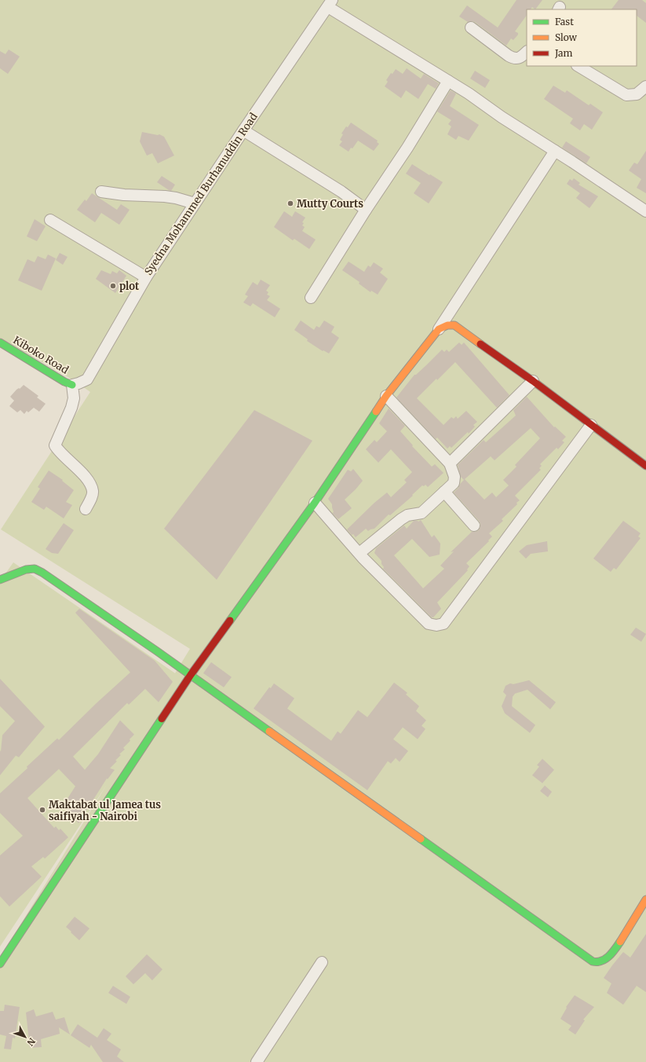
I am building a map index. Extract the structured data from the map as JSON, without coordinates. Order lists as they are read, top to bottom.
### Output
{
  "streets": {
    "street": ["Syedna Mohammed Burhanuddin Road", "Kiboko Road"]
  },
  "crossings": [
    ["Syedna Mohammed Burhanuddin Road", "Kiboko Road"]
  ],
  "places": ["Mutty Courts", "plot", "Maktabat ul Jamea tus saifiyah - Nairobi"],
  "legend": ["Fast", "Slow", "Jam"],
  "north": "bottom right"
}
